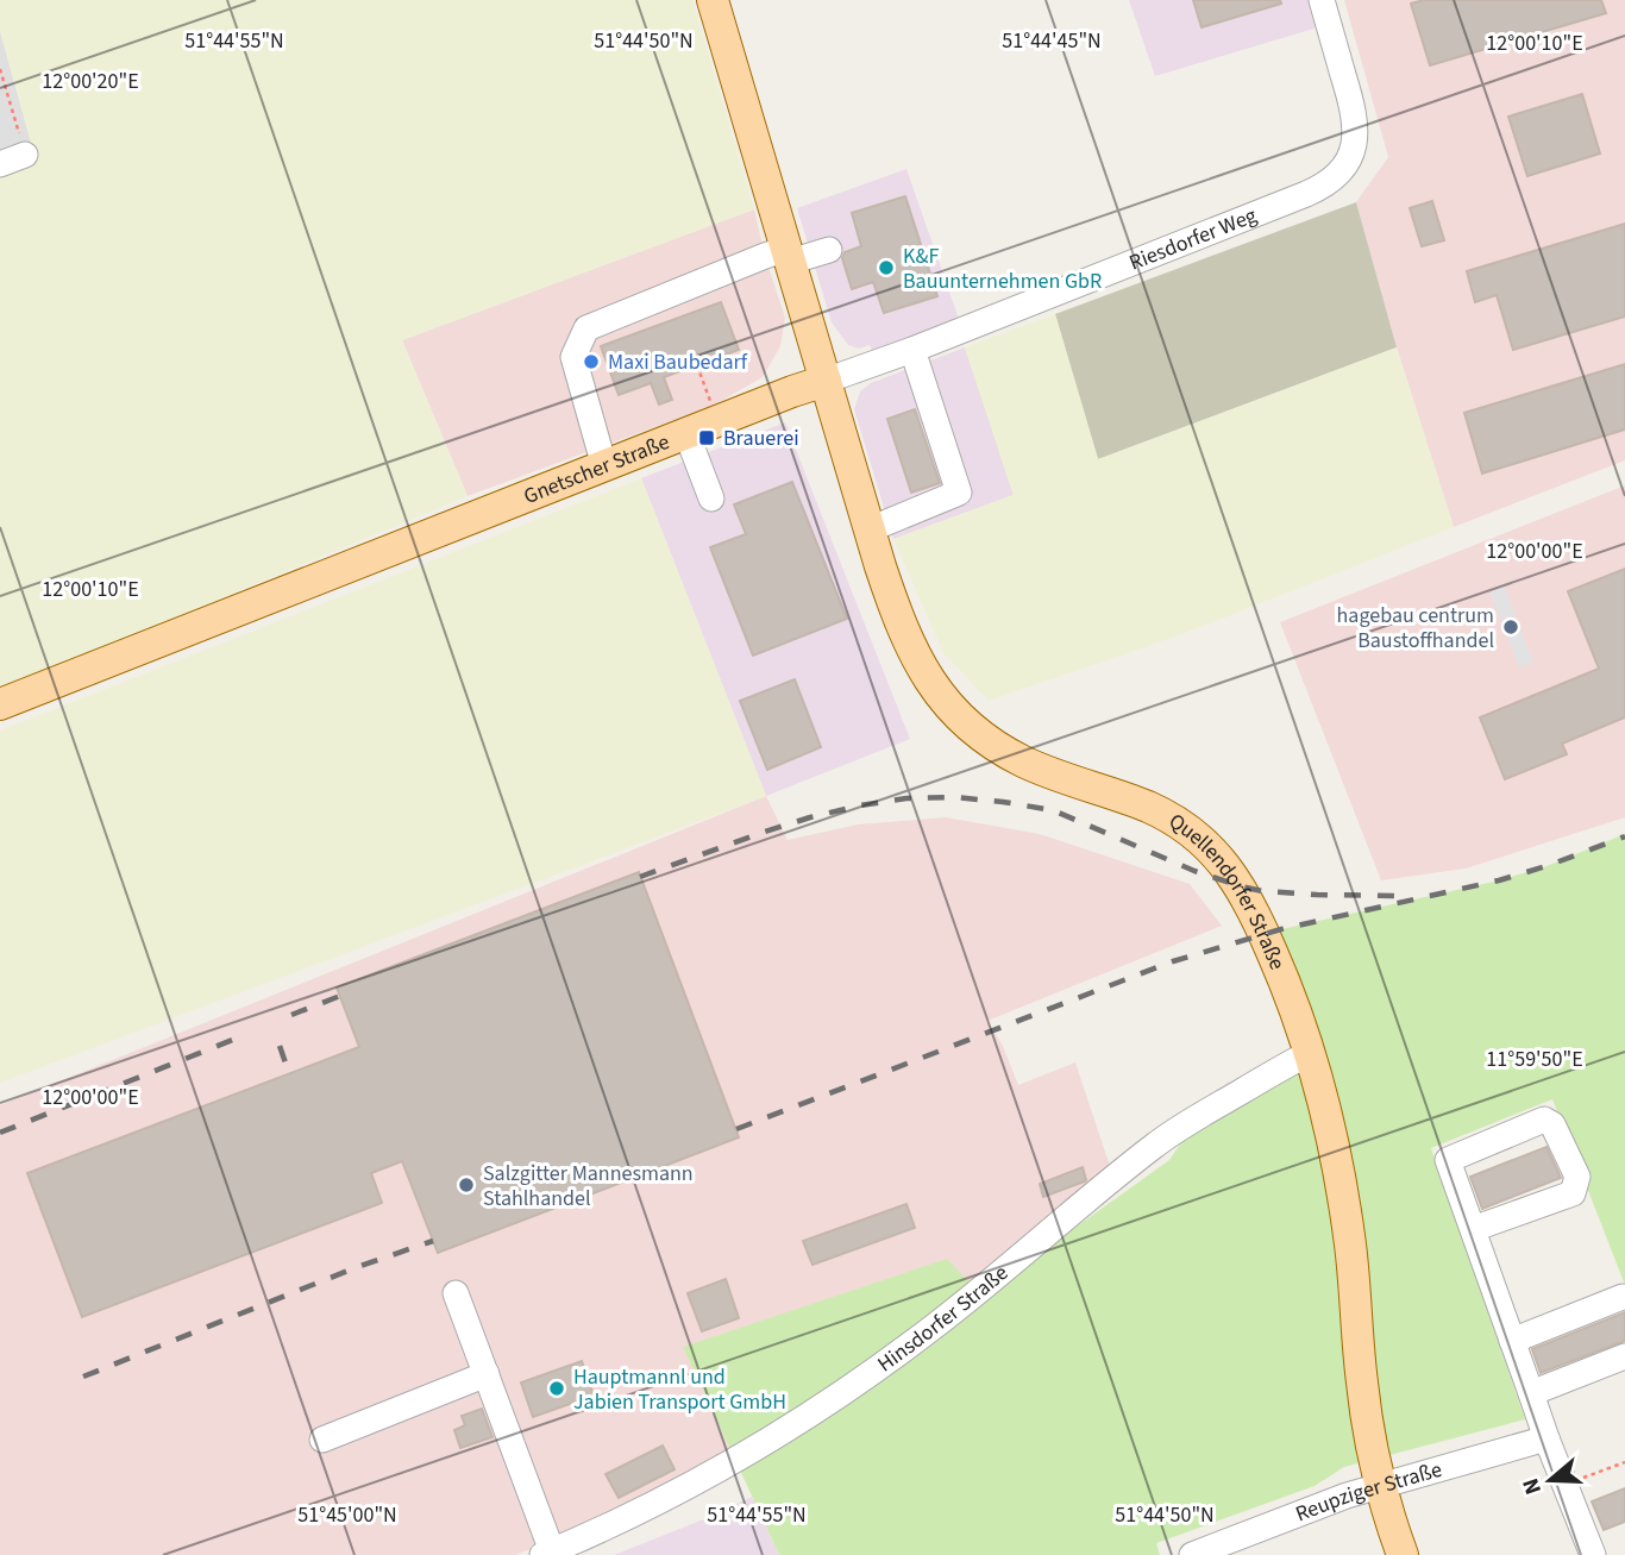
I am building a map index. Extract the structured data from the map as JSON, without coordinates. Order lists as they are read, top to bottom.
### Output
{
  "streets": {
    "main road": ["Gnetscher Straße", "Quellendorfer Straße"],
    "street": ["Riesdorfer Weg", "Hinsdorfer Straße", "Reupziger Straße"]
  },
  "crossings": [
    ["Riesdorfer Weg", "Gnetscher Straße"],
    ["Riesdorfer Weg", "Quellendorfer Straße"],
    ["Gnetscher Straße", "Quellendorfer Straße"],
    ["Quellendorfer Straße", "Hinsdorfer Straße"],
    ["Quellendorfer Straße", "Reupziger Straße"]
  ],
  "places": {
    "other": [
      "K&F Bauunternehmen GbR",
      "Maxi Baubedarf",
      "hagebau centrum Baustoffhandel",
      "Salzgitter Mannesmann Stahlhandel",
      "Hauptmannl und Jabien Transport GmbH"
    ],
    "transit": ["Brauerei"]
  },
  "north": "left",
  "coordinates": [
    "51°44'55\"N",
    "51°44'50\"N",
    "51°44'45\"N",
    "12°00'10\"E",
    "12°00'20\"E",
    "12°00'00\"E",
    "11°59'50\"E",
    "51°45'00\"N"
  ]
}
